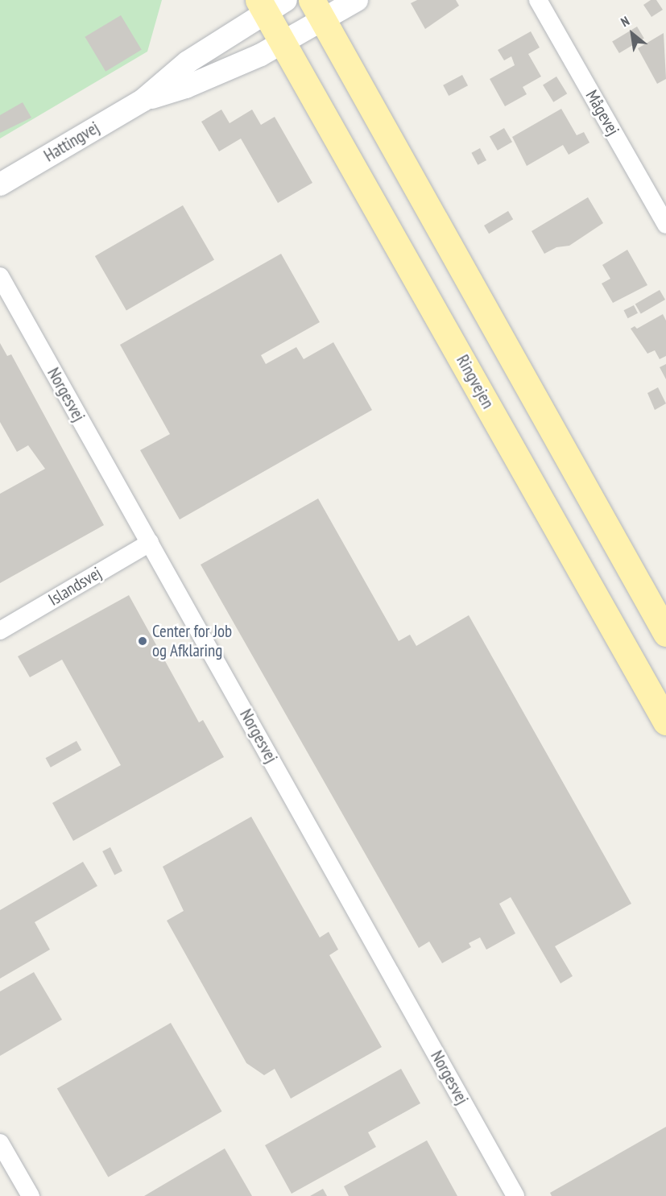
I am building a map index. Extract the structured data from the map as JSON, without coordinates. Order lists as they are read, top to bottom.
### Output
{
  "streets": {
    "main road": ["Ringvejen"],
    "street": [
      "Mågevej",
      "Hattingvej",
      "Norgesvej",
      "Islandsvej"
    ]
  },
  "crossings": [
    ["Hattingvej", "Ringvejen"],
    ["Norgesvej", "Islandsvej"]
  ],
  "places": ["Center for Job og Afklaring"],
  "north": "top left"
}
